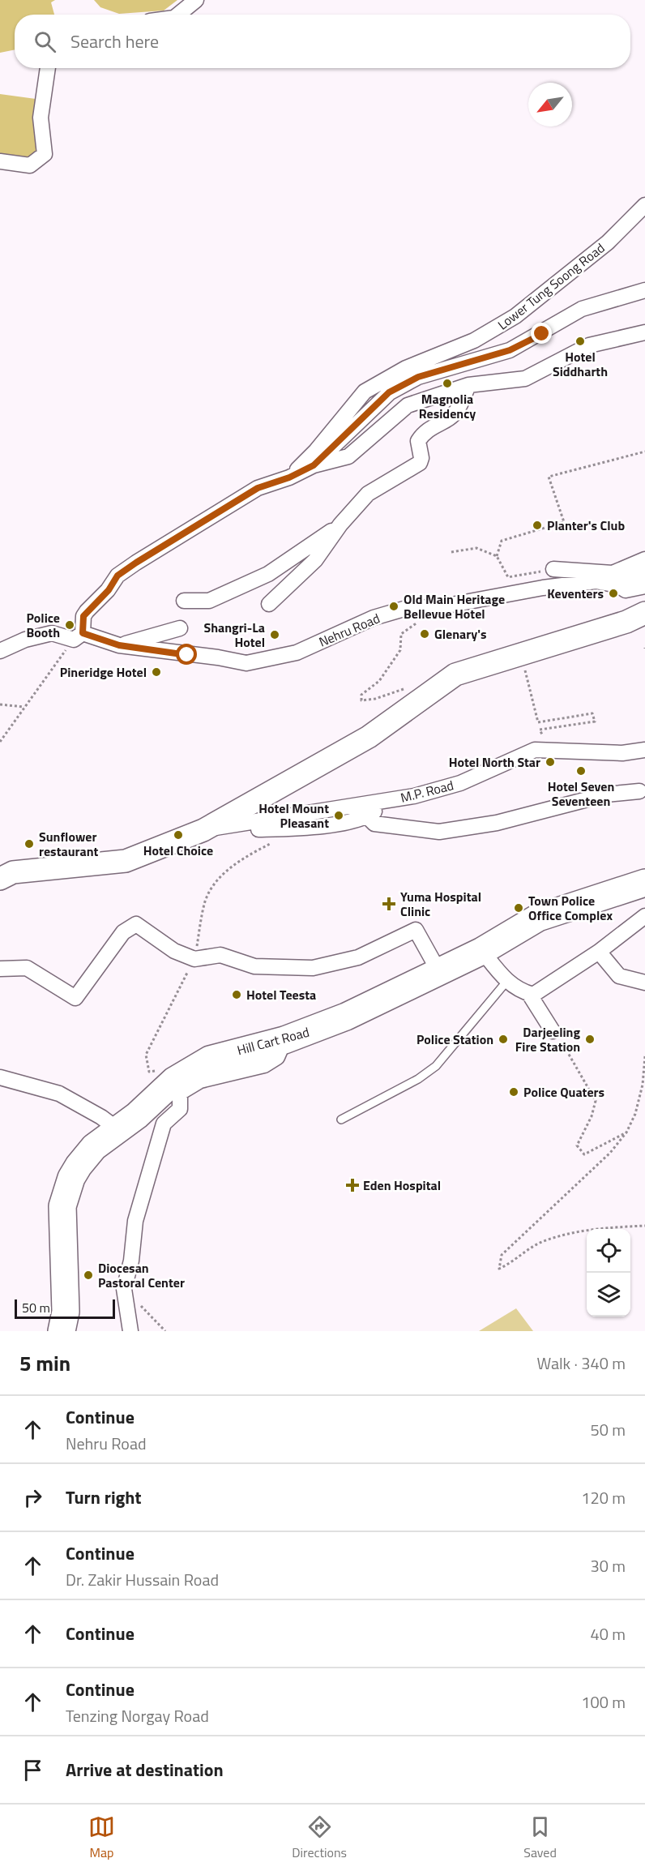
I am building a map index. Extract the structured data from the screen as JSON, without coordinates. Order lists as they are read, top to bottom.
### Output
{
  "streets": {
    "highway": ["Hill Cart Road"],
    "street": ["Lower Tung Soong Road", "Nehru Road", "M.P. Road"]
  },
  "places": {
    "other": [
      "Hotel Siddharth",
      "Magnolia Residency",
      "Planter's Club",
      "Keventers",
      "Old Main Heritage Bellevue Hotel",
      "Police Booth",
      "Glenary's",
      "Shangri-La Hotel",
      "Pineridge Hotel",
      "Hotel North Star",
      "Hotel Seven Seventeen",
      "Hotel Mount Pleasant",
      "Hotel Choice",
      "Sunflower restaurant",
      "Town Police Office Complex",
      "Hotel Teesta",
      "Police Station",
      "Darjeeling Fire Station",
      "Police Quaters",
      "Diocesan Pastoral Center"
    ],
    "health": ["Yuma Hospital Clinic", "Eden Hospital"]
  },
  "scale_bar": "50 m",
  "north": "bottom left",
  "page": {
    "search": "Search here",
    "scale": "50 m",
    "heading": ["5 min", "Walk · 340 m"],
    "list": [
      ["Continue", "Nehru Road", "50 m"],
      ["Turn right", "120 m"],
      ["Continue", "Dr. Zakir Hussain Road", "30 m"],
      ["Continue", "40 m"],
      ["Continue", "Tenzing Norgay Road", "100 m"],
      "Arrive at destination"
    ],
    "nav": ["Map", "Directions", "Saved"]
  }
}
